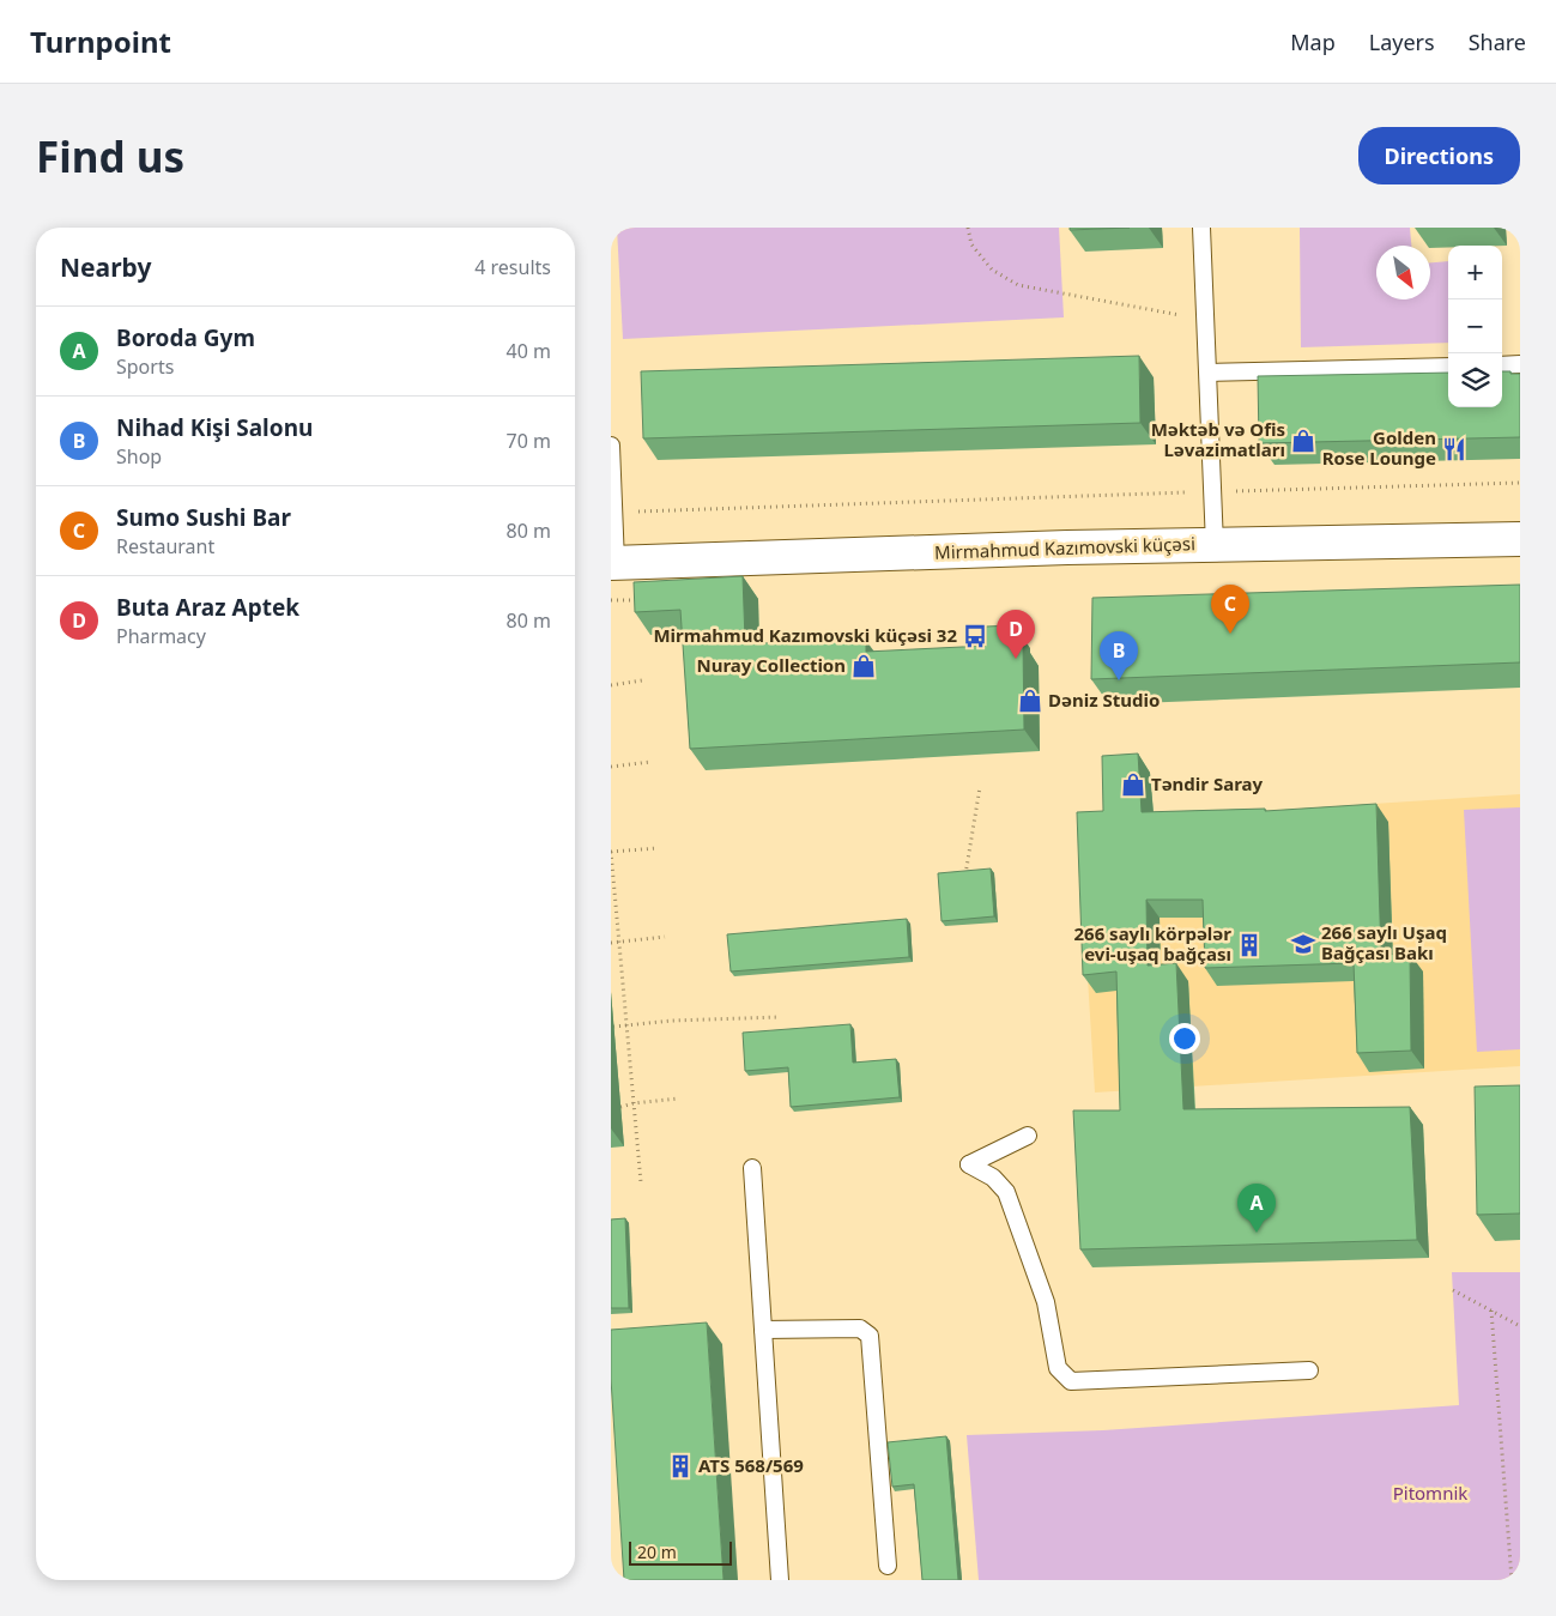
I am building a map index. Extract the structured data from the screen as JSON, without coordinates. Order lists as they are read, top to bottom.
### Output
{
  "streets": {
    "street": ["Mirmahmud Kazımovski küçəsi"]
  },
  "parks": ["Pitomnik"],
  "places": {
    "shop": [
      "Məktəb və Ofis Ləvazimatları",
      "Nuray Collection",
      "Dəniz Studio",
      "Təndir Saray"
    ],
    "restaurant": ["Golden Rose Lounge"],
    "bus stop": ["Mirmahmud Kazımovski küçəsi 32"],
    "school or university": ["266 saylı Uşaq Bağçası Bakı"],
    "building": ["266 saylı körpələr evi-uşaq bağçası", "ATS 568/569"]
  },
  "scale_bar": "20 m",
  "north": "bottom right",
  "page": {
    "header": "Turnpoint",
    "nav": ["Map", "Layers", "Share"],
    "buttons": "Directions",
    "title": "Find us",
    "heading": ["Nearby", "4 results"],
    "map_buttons": ["+", "−"],
    "list": [
      {
        "mark": "A",
        "name": "Boroda Gym",
        "note": "Sports",
        "value": "40 m"
      },
      {
        "mark": "B",
        "name": "Nihad Kişi Salonu",
        "note": "Shop",
        "value": "70 m"
      },
      {
        "mark": "C",
        "name": "Sumo Sushi Bar",
        "note": "Restaurant",
        "value": "80 m"
      },
      {
        "mark": "D",
        "name": "Buta Araz Aptek",
        "note": "Pharmacy",
        "value": "80 m"
      }
    ],
    "pins": [
      "C",
      "D",
      "B",
      "A"
    ],
    "scale": "20 m"
  }
}
